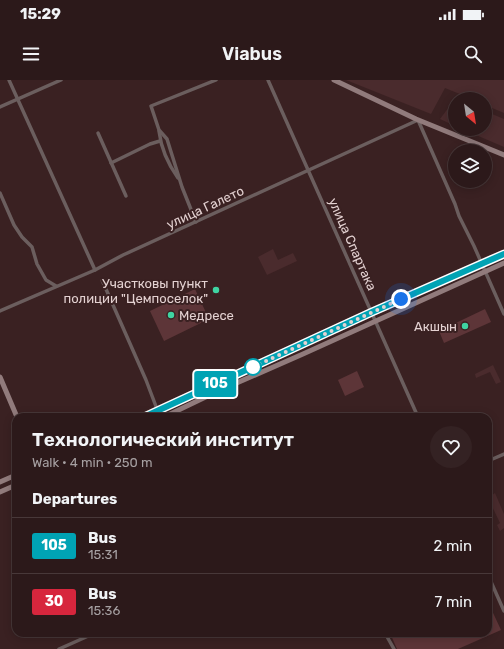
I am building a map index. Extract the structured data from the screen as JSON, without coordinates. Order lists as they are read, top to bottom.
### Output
{
  "streets": {
    "street": ["улица Галето", "улица Спартака"]
  },
  "crossings": [
    ["улица Галето", "улица Спартака"]
  ],
  "places": ["Участковы пункт полиции \"Цемпоселок\"", "Медресе", "Акшын"],
  "lines": ["bus line 105"],
  "north": "bottom right",
  "page": {
    "status": "15:29",
    "header": "Viabus",
    "on_map": "105",
    "heading": [
      ["Технологический институт", "Walk · 4 min · 250 m"],
      "Departures"
    ],
    "list": [
      {
        "mark": "105",
        "name": "Bus",
        "note": "15:31",
        "value": "2 min"
      },
      {
        "mark": "30",
        "name": "Bus",
        "note": "15:36",
        "value": "7 min"
      }
    ]
  }
}
